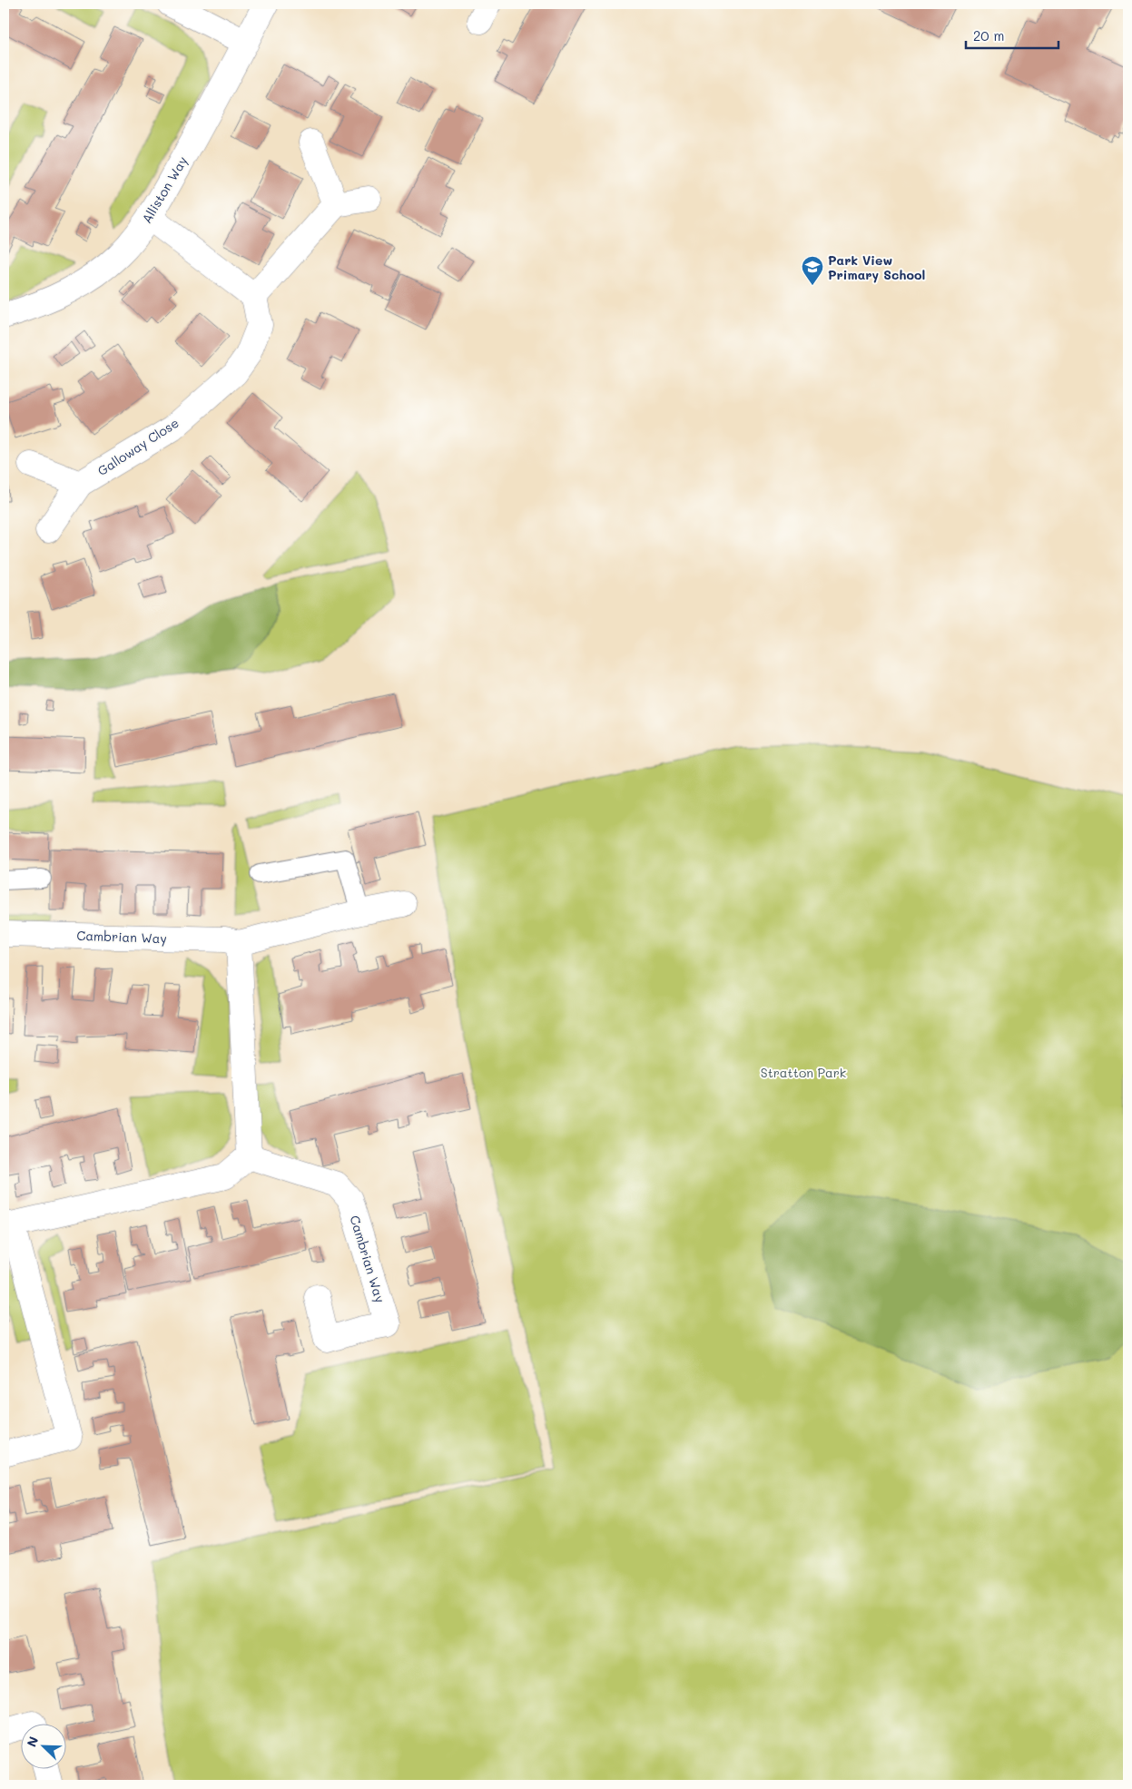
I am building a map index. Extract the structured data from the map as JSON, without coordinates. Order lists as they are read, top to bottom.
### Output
{
  "streets": {
    "street": ["Alliston Way", "Galloway Close", "Cambrian Way"]
  },
  "parks": ["Stratton Park"],
  "places": {
    "school or university": ["Park View Primary School"]
  },
  "scale_bar": "20 m",
  "north": "top left"
}
